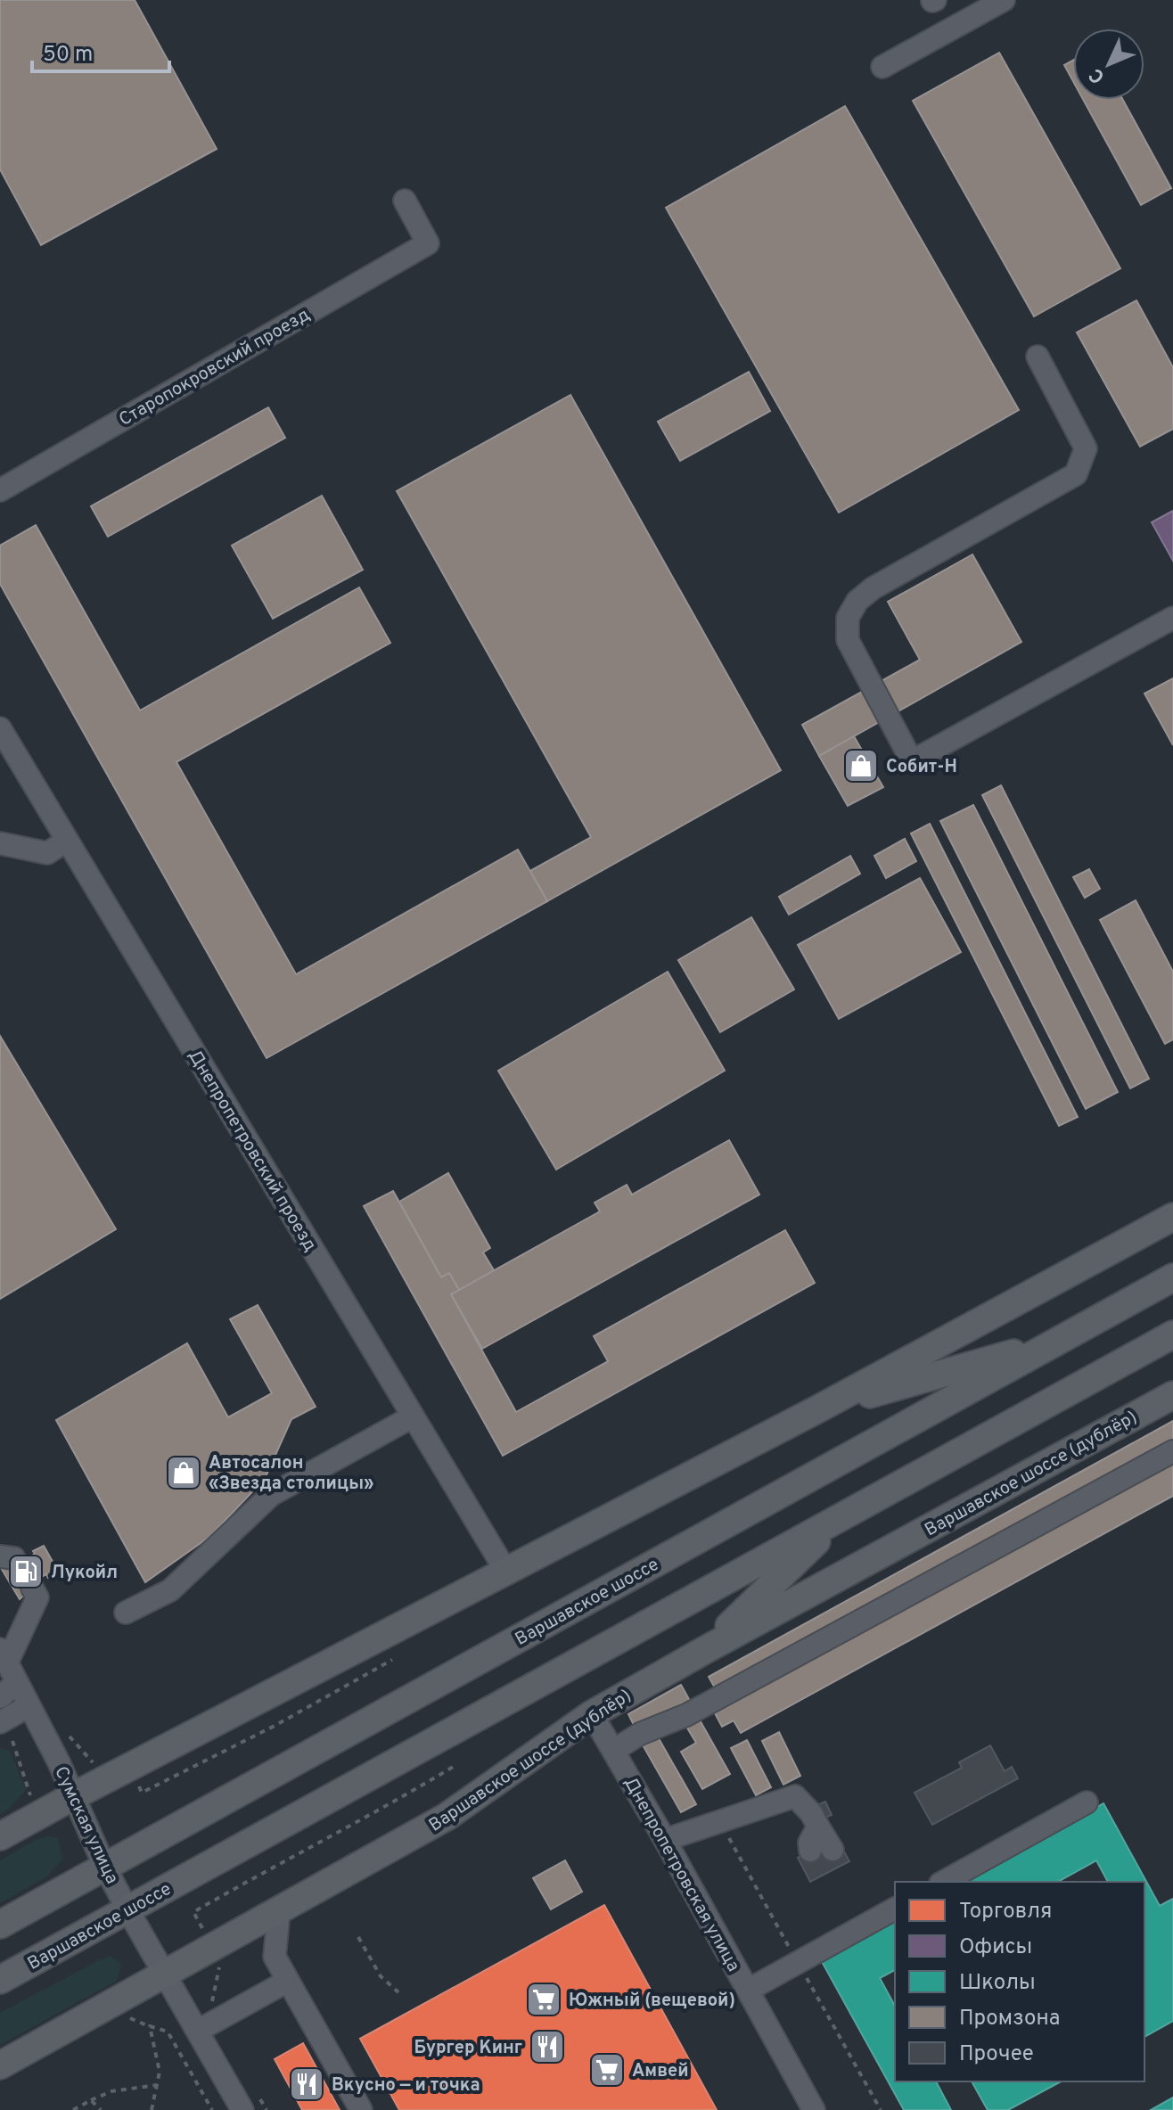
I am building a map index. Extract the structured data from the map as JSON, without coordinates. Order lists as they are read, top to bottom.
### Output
{
  "streets": {
    "main road": ["Варшавское шоссе (дублёр)", "Варшавское шоссе"],
    "street": [
      "Старопокровский проезд",
      "Днепропетровский проезд",
      "Сумская улица",
      "Днепропетровская улица"
    ]
  },
  "crossings": [
    ["Варшавское шоссе (дублёр)", "Сумская улица"],
    ["Варшавское шоссе (дублёр)", "Днепропетровская улица"],
    ["Варшавское шоссе", "Сумская улица"]
  ],
  "places": {
    "shop": ["Собит-Н", "Автосалон «Звезда столицы»"],
    "fuel station": ["Лукойл"],
    "supermarket": ["Южный (вещевой)", "Амвей"],
    "restaurant": ["Бургер Кинг", "Вкусно — и точка"]
  },
  "legend": [
    "Торговля",
    "Офисы",
    "Школы",
    "Промзона",
    "Прочее"
  ],
  "scale_bar": "50 m",
  "north": "bottom left"
}
